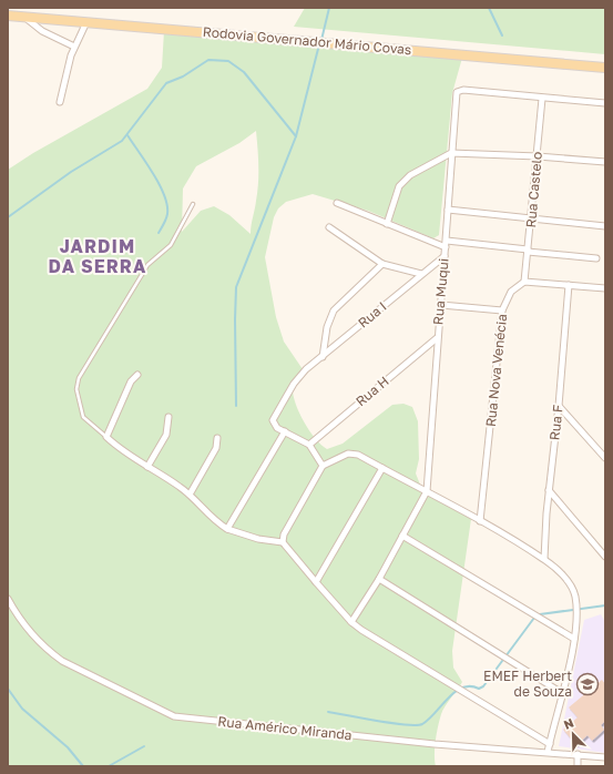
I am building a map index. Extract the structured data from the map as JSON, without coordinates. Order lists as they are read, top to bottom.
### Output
{
  "streets": {
    "main road": ["Rodovia Governador Mário Covas"],
    "street": [
      "Rua Castelo",
      "Rua Muqui",
      "Rua I",
      "Rua Nova Venécia",
      "Rua H",
      "Rua F",
      "Rua Américo Miranda"
    ]
  },
  "crossings": [
    ["Rua Castelo", "Rua Muqui"],
    ["Rua Castelo", "Rua Nova Venécia"],
    ["Rua Muqui", "Rua I"],
    ["Rua Muqui", "Rua H"]
  ],
  "districts": ["JARDIM DA SERRA"],
  "places": {
    "school or university": ["EMEF Herbert de Souza"]
  },
  "north": "top left"
}
